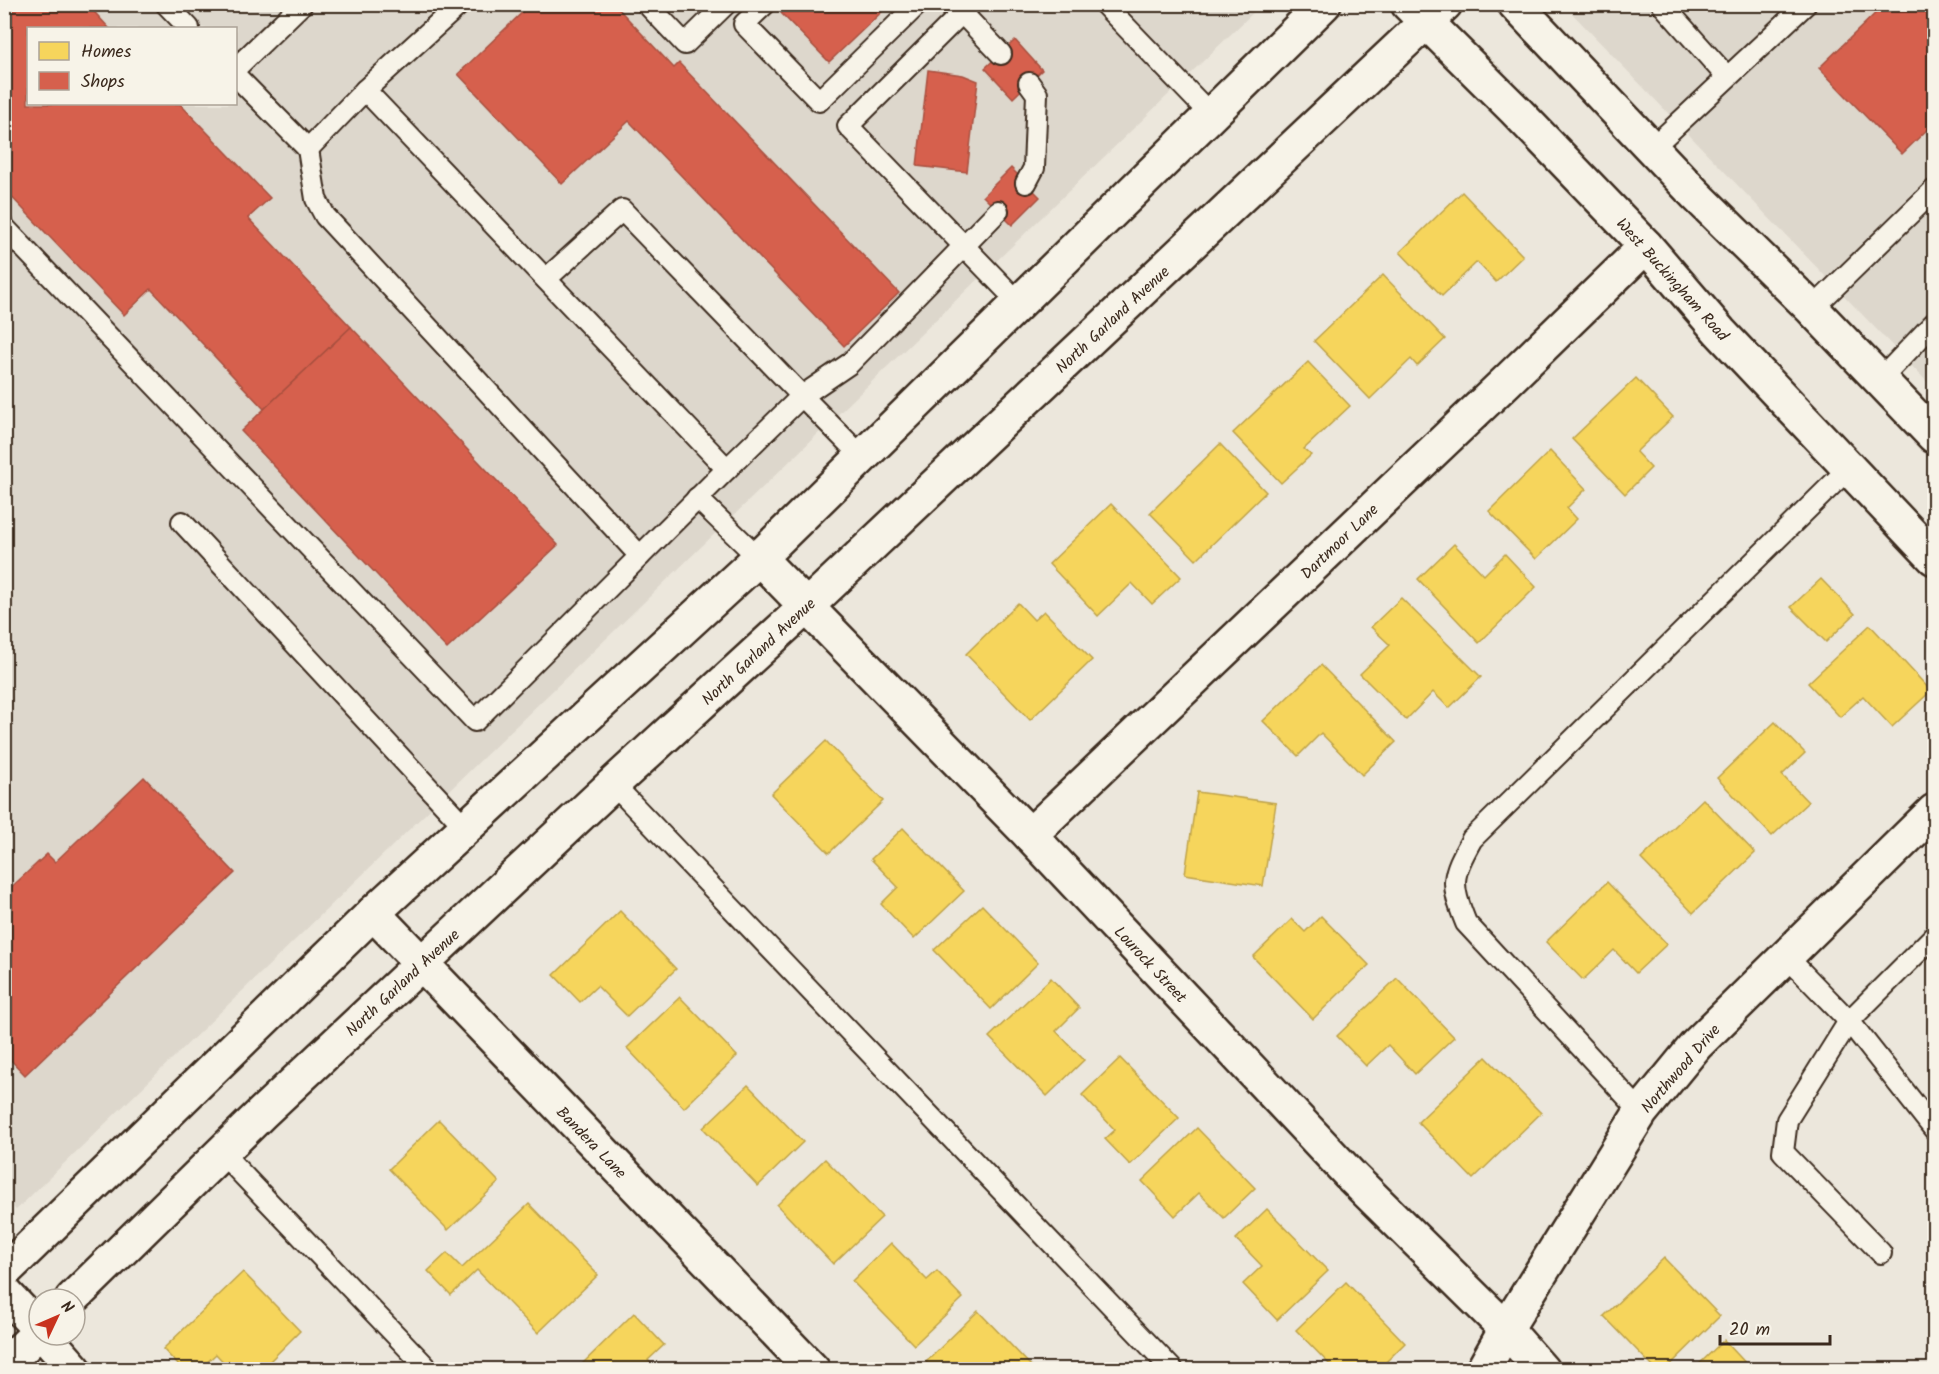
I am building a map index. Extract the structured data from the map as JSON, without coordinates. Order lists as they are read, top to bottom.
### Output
{
  "streets": {
    "main road": [
      "West Buckingham Road",
      "North Garland Avenue",
      "Dartmoor Lane",
      "Lourock Street",
      "Northwood Drive",
      "Bandera Lane"
    ]
  },
  "crossings": [
    ["West Buckingham Road", "North Garland Avenue"],
    ["West Buckingham Road", "Dartmoor Lane"],
    ["North Garland Avenue", "Lourock Street"],
    ["North Garland Avenue", "Bandera Lane"],
    ["Dartmoor Lane", "Lourock Street"],
    ["Lourock Street", "Northwood Drive"]
  ],
  "legend": ["Homes", "Shops"],
  "scale_bar": "20 m",
  "north": "top right"
}
